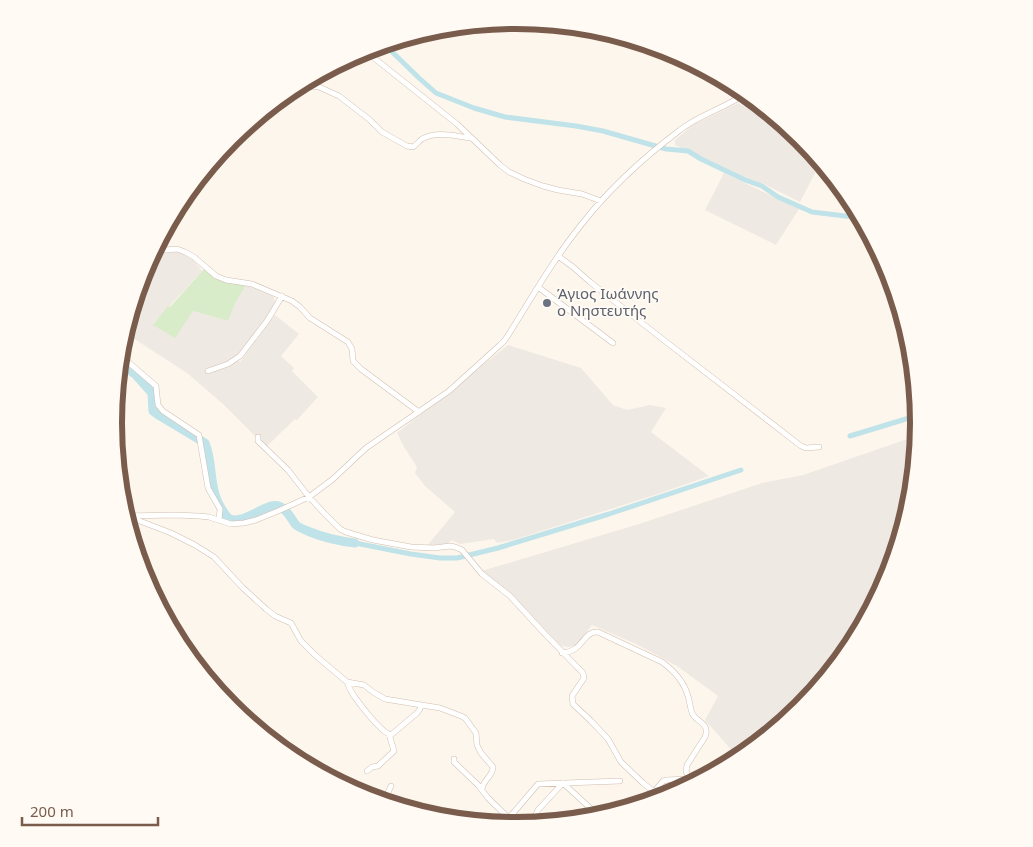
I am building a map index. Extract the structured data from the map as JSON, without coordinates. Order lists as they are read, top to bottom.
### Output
{
  "places": ["Άγιος Ιωάννης ο Νηστευτής"],
  "scale_bar": "200 m"
}
